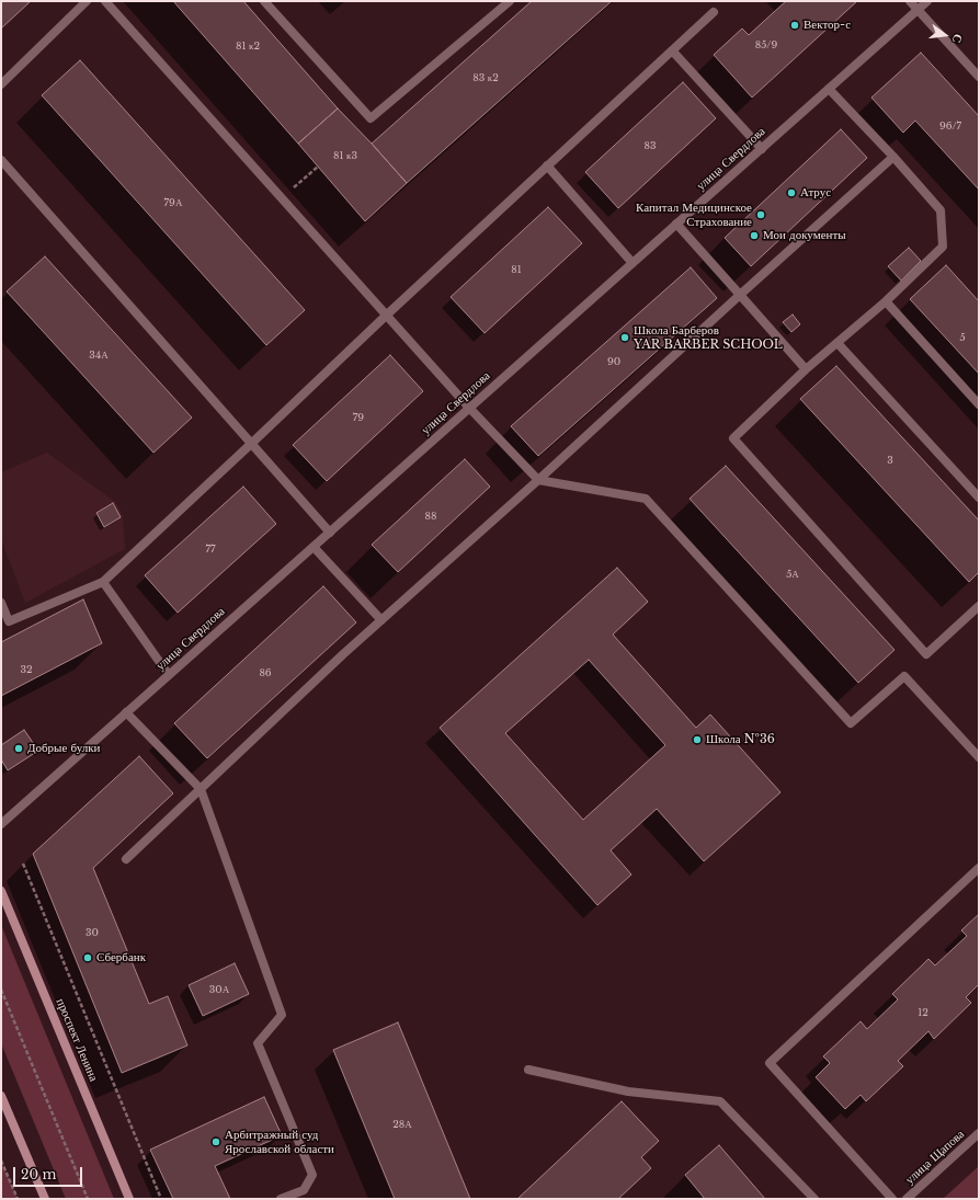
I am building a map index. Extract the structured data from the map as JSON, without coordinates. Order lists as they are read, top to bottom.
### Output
{
  "streets": {
    "main road": ["проспект Ленина"],
    "street": ["улица Свердлова", "улица Щапова"]
  },
  "places": [
    "Вектор-с",
    "Атрус",
    "Капитал Медицинское Страхование",
    "Мои документы",
    "Школа Барберов YAR BARBER SCHOOL",
    "Школа №36",
    "Добрые булки",
    "Сбербанк",
    "Арбитражный суд Ярославской области"
  ],
  "house_numbers": [
    "85/9",
    "81 к2",
    "83 к2",
    "96/7",
    "83",
    "81 к3",
    "79А",
    "81",
    "5",
    "34А",
    "90",
    "79",
    "3",
    "88",
    "77",
    "5А",
    "32",
    "86",
    "30",
    "30А",
    "12",
    "28А"
  ],
  "scale_bar": "20 m",
  "north": "right"
}
